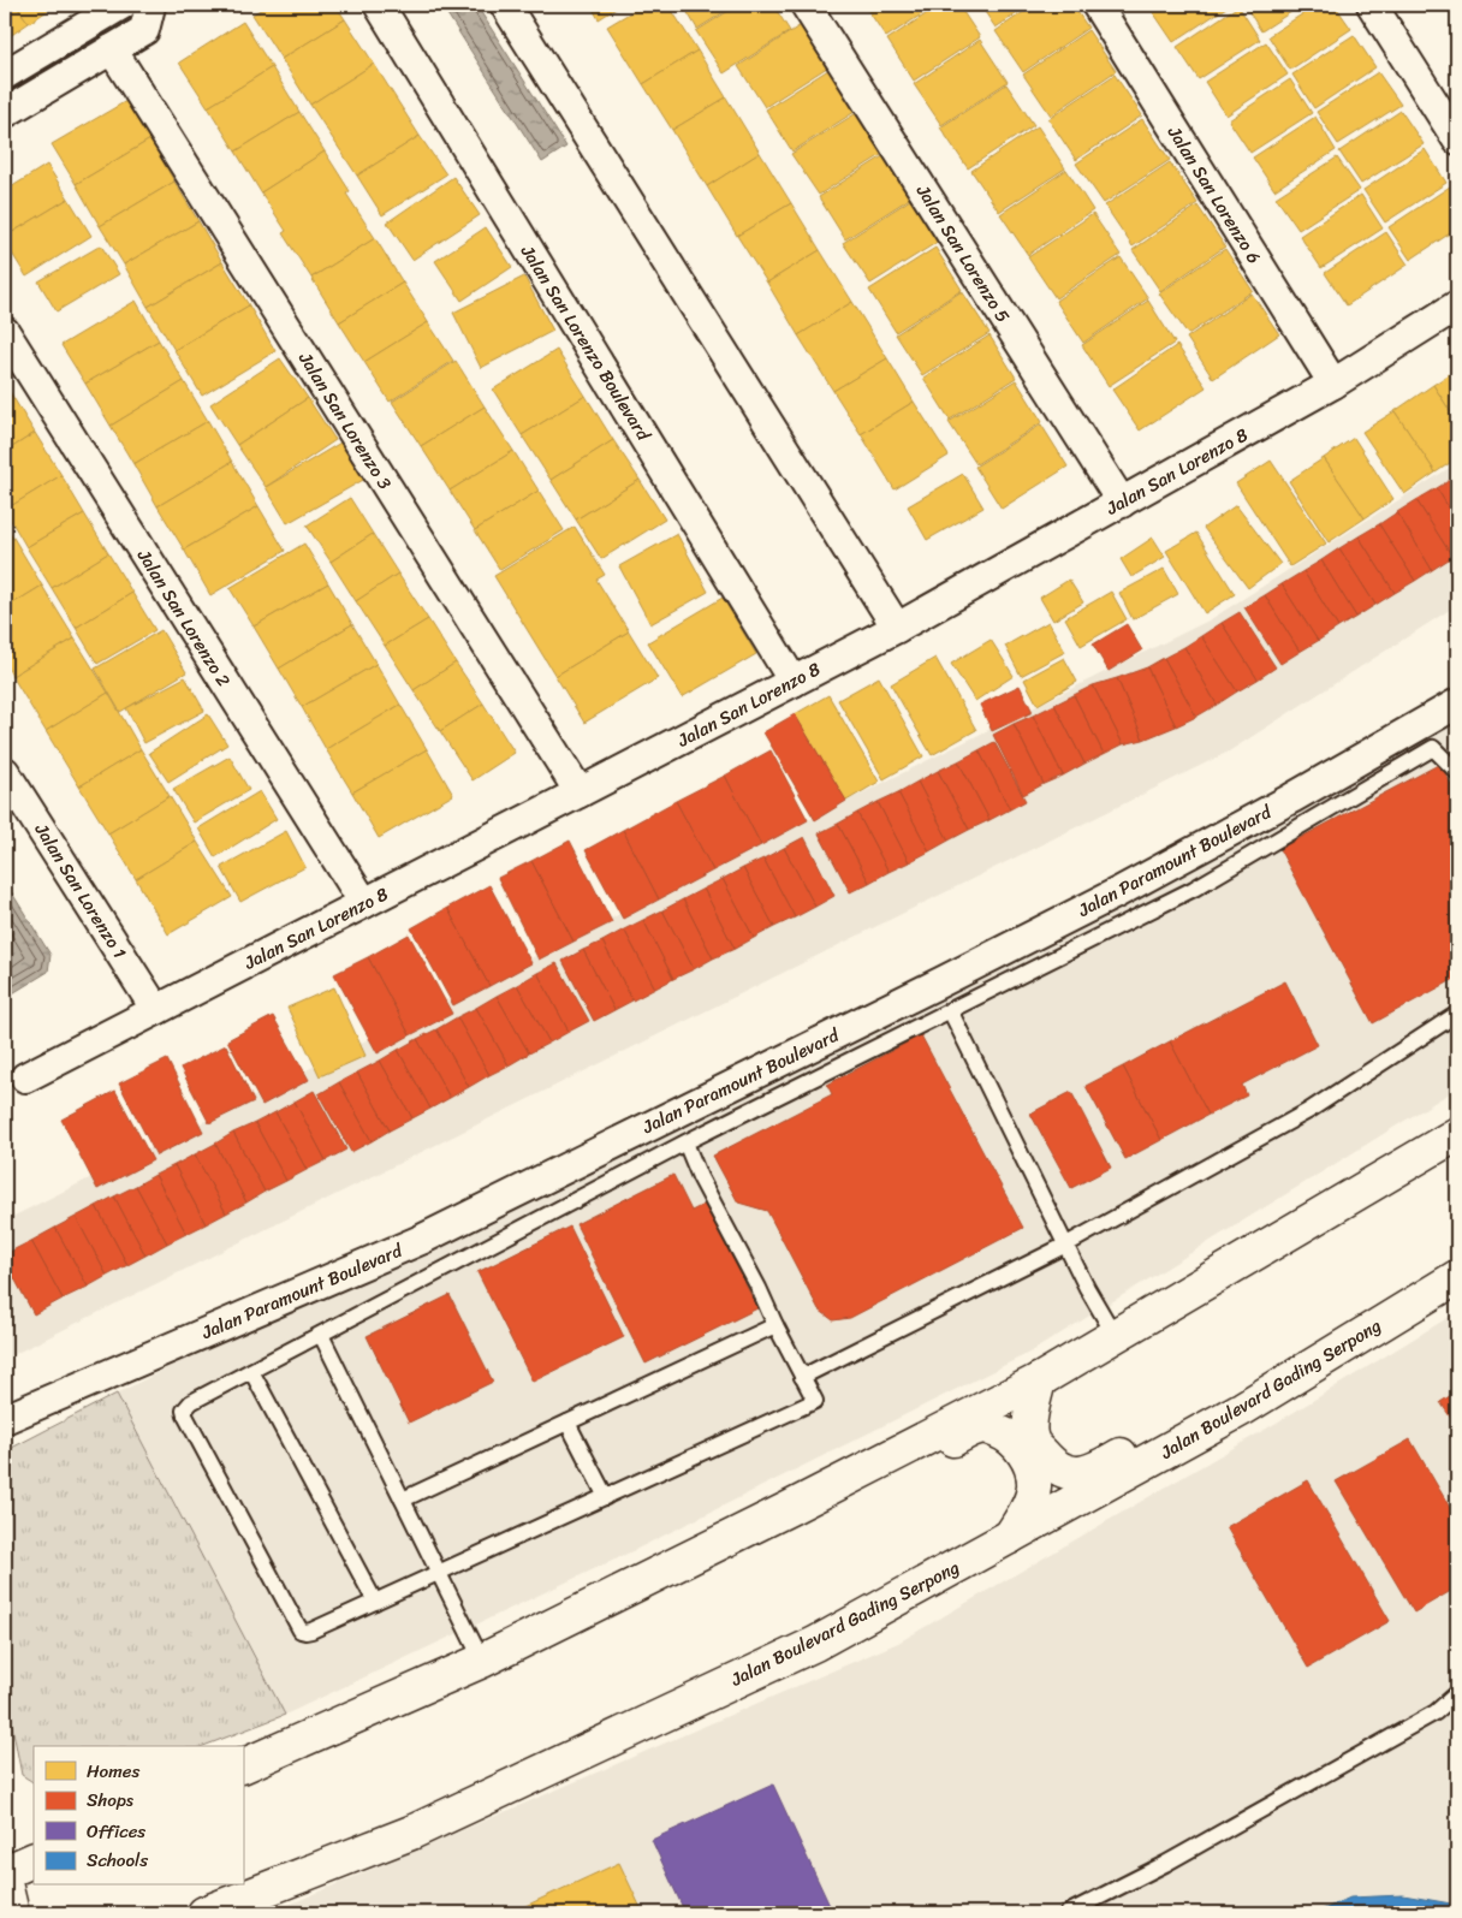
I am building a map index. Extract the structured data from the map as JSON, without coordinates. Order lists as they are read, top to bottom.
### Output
{
  "streets": {
    "main road": ["Jalan Boulevard Gading Serpong"],
    "street": [
      "Jalan San Lorenzo 6",
      "Jalan San Lorenzo 5",
      "Jalan San Lorenzo Boulevard",
      "Jalan San Lorenzo 3",
      "Jalan San Lorenzo 8",
      "Jalan San Lorenzo 2",
      "Jalan Paramount Boulevard",
      "Jalan San Lorenzo 1"
    ]
  },
  "crossings": [
    ["Jalan San Lorenzo 6", "Jalan San Lorenzo 8"],
    ["Jalan San Lorenzo 5", "Jalan San Lorenzo 8"],
    ["Jalan San Lorenzo Boulevard", "Jalan San Lorenzo 8"],
    ["Jalan San Lorenzo 3", "Jalan San Lorenzo 8"],
    ["Jalan San Lorenzo 8", "Jalan San Lorenzo 2"],
    ["Jalan San Lorenzo 8", "Jalan San Lorenzo 1"]
  ],
  "legend": [
    "Homes",
    "Shops",
    "Offices",
    "Schools"
  ]
}
